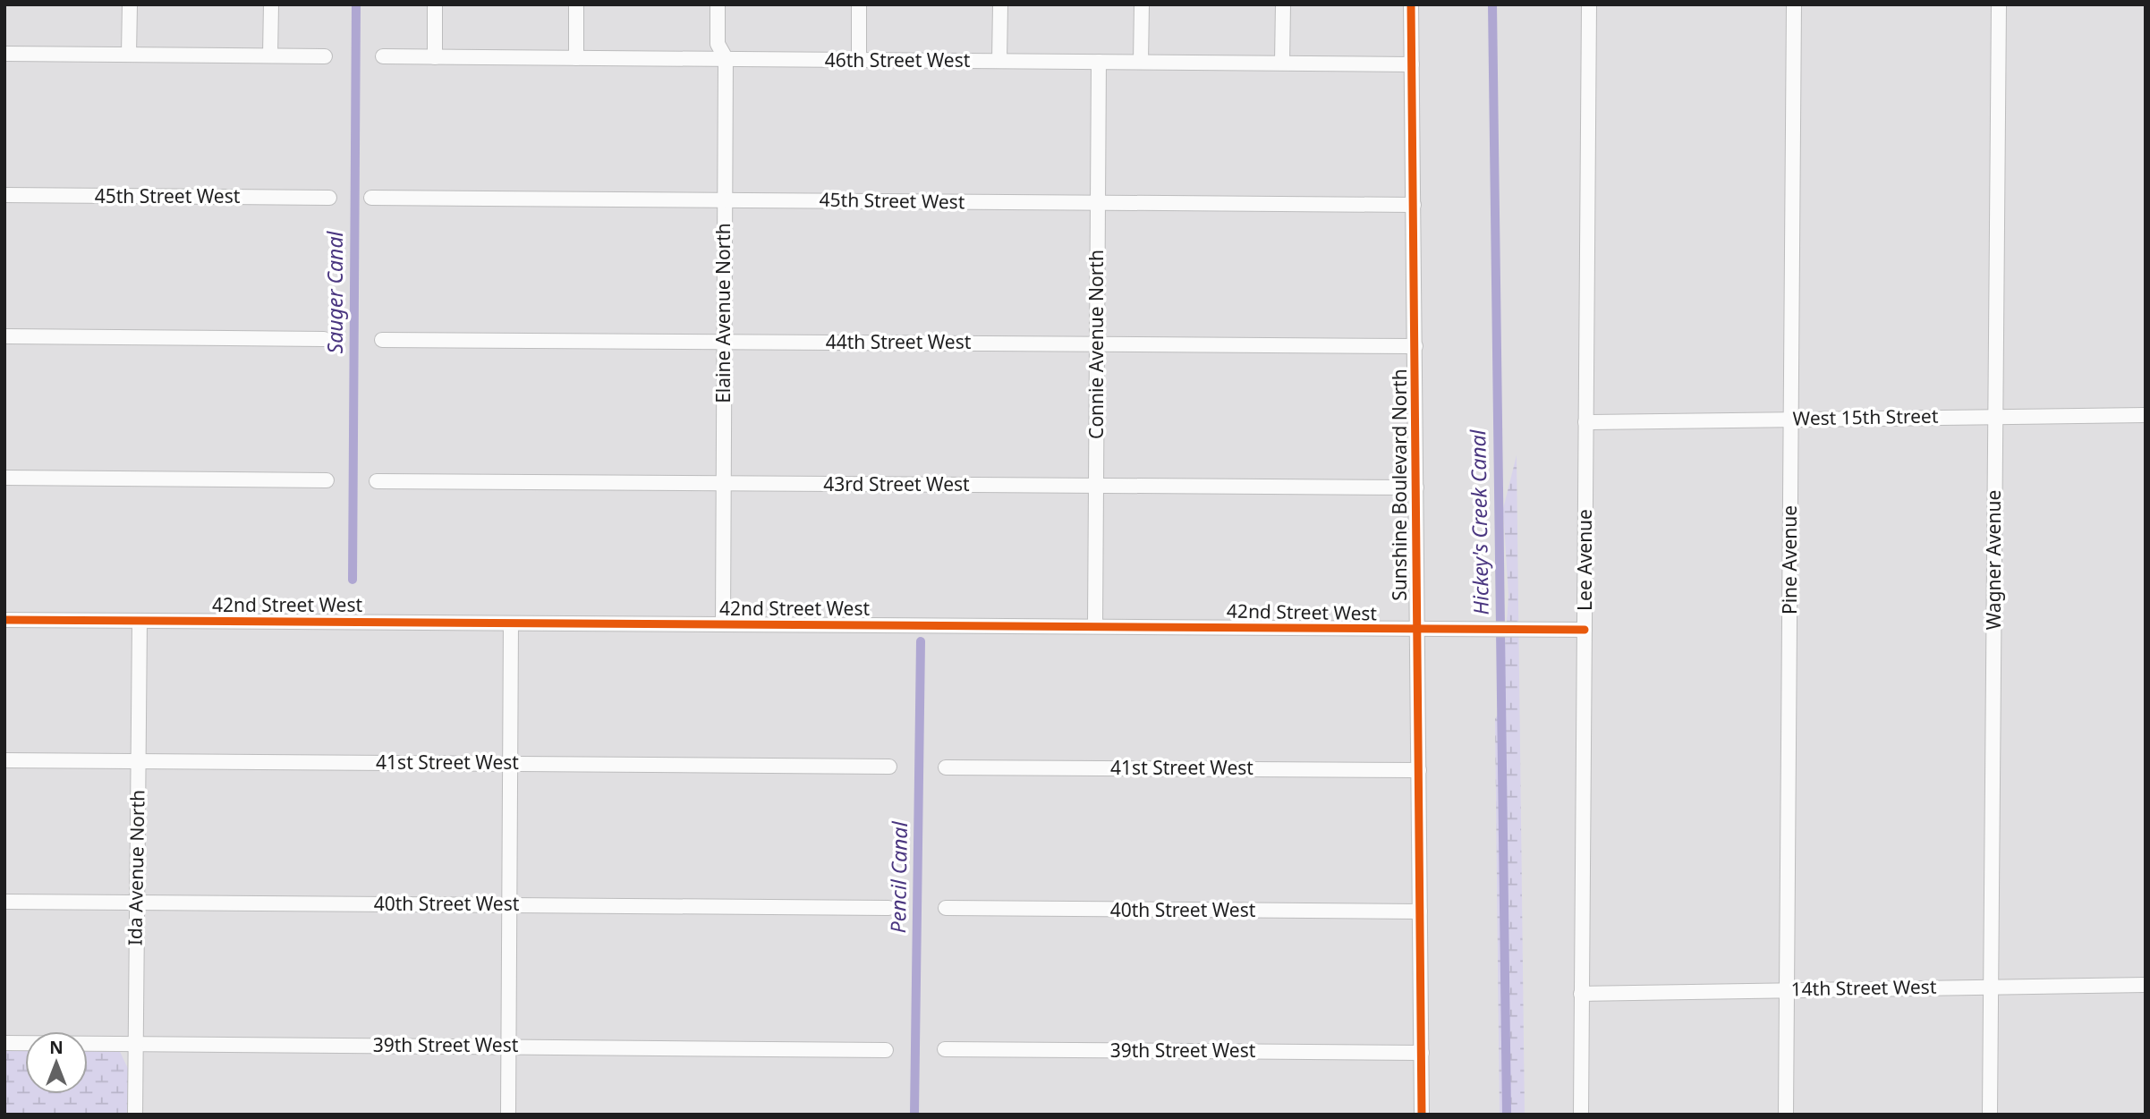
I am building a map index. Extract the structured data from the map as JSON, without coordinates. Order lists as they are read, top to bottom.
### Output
{
  "streets": {
    "street": [
      "46th Street West",
      "45th Street West",
      "Elaine Avenue North",
      "44th Street West",
      "Connie Avenue North",
      "West 15th Street",
      "43rd Street West",
      "Sunshine Boulevard North",
      "Lee Avenue",
      "Pine Avenue",
      "Wagner Avenue",
      "42nd Street West",
      "41st Street West",
      "Ida Avenue North",
      "40th Street West",
      "14th Street West",
      "39th Street West"
    ]
  },
  "crossings": [
    ["46th Street West", "Elaine Avenue North"],
    ["46th Street West", "Connie Avenue North"],
    ["46th Street West", "Sunshine Boulevard North"],
    ["45th Street West", "Elaine Avenue North"],
    ["45th Street West", "Connie Avenue North"],
    ["45th Street West", "Sunshine Boulevard North"],
    ["Elaine Avenue North", "44th Street West"],
    ["Elaine Avenue North", "43rd Street West"],
    ["Elaine Avenue North", "42nd Street West"],
    ["44th Street West", "Connie Avenue North"],
    ["44th Street West", "Sunshine Boulevard North"],
    ["Connie Avenue North", "43rd Street West"],
    ["Connie Avenue North", "42nd Street West"],
    ["West 15th Street", "Lee Avenue"],
    ["West 15th Street", "Pine Avenue"],
    ["West 15th Street", "Wagner Avenue"],
    ["43rd Street West", "Sunshine Boulevard North"],
    ["Sunshine Boulevard North", "42nd Street West"],
    ["Sunshine Boulevard North", "41st Street West"],
    ["Sunshine Boulevard North", "40th Street West"],
    ["Sunshine Boulevard North", "39th Street West"],
    ["Lee Avenue", "42nd Street West"],
    ["Lee Avenue", "14th Street West"],
    ["Pine Avenue", "14th Street West"],
    ["Wagner Avenue", "14th Street West"],
    ["42nd Street West", "Ida Avenue North"],
    ["41st Street West", "Ida Avenue North"],
    ["Ida Avenue North", "40th Street West"],
    ["Ida Avenue North", "39th Street West"]
  ],
  "water": ["Sauger Canal", "Hickey's Creek Canal", "Pencil Canal"],
  "north": "top"
}
